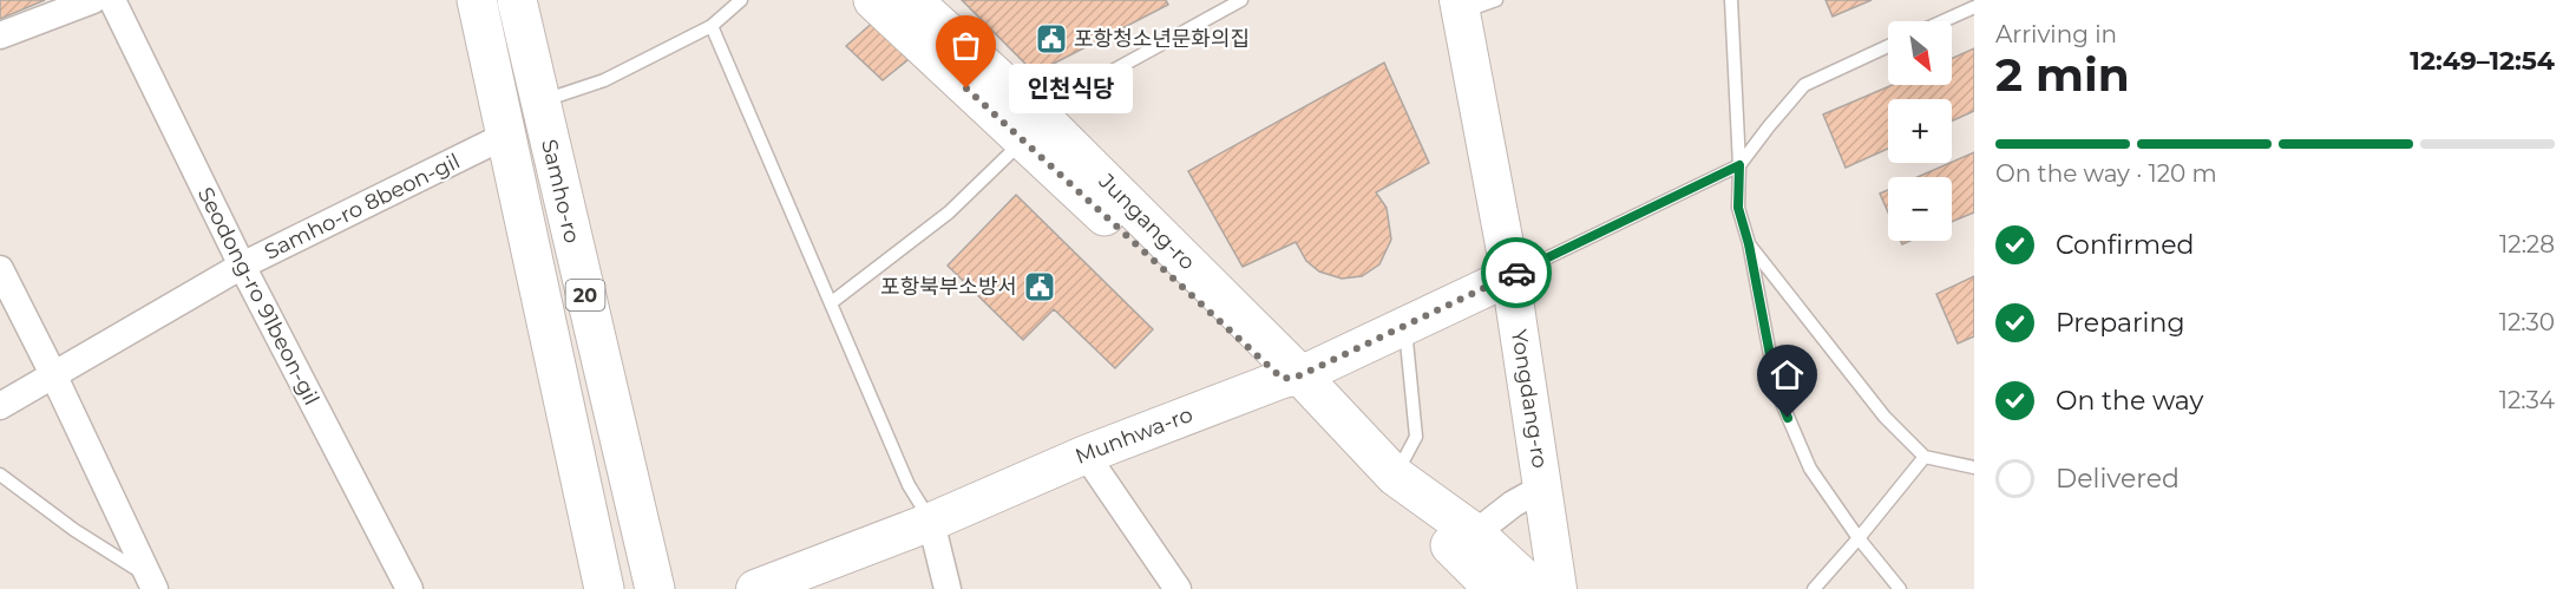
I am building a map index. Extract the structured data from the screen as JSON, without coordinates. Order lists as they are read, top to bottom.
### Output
{
  "streets": {
    "main road": ["Samho-ro", "Jungang-ro", "20"],
    "street": [
      "Samho-ro 8beon-gil",
      "Seodong-ro 91beon-gil",
      "Yongdang-ro",
      "Munhwa-ro"
    ]
  },
  "crossings": [
    ["Samho-ro", "Samho-ro 8beon-gil"],
    ["Samho-ro 8beon-gil", "Seodong-ro 91beon-gil"],
    ["Jungang-ro", "Munhwa-ro"],
    ["Yongdang-ro", "Munhwa-ro"]
  ],
  "places": {
    "public building": ["포항청소년문화의집", "포항북부소방서"],
    "other": ["인천식당"]
  },
  "north": "bottom right",
  "page": {
    "heading": ["2 min", "Arriving in", "12:49–12:54"],
    "map_buttons": ["+", "−"],
    "bubble": "인천식당",
    "bar": "On the way · 120 m",
    "list": [
      ["Confirmed", "12:28"],
      ["Preparing", "12:30"],
      ["On the way", "12:34"],
      "Delivered"
    ]
  }
}
